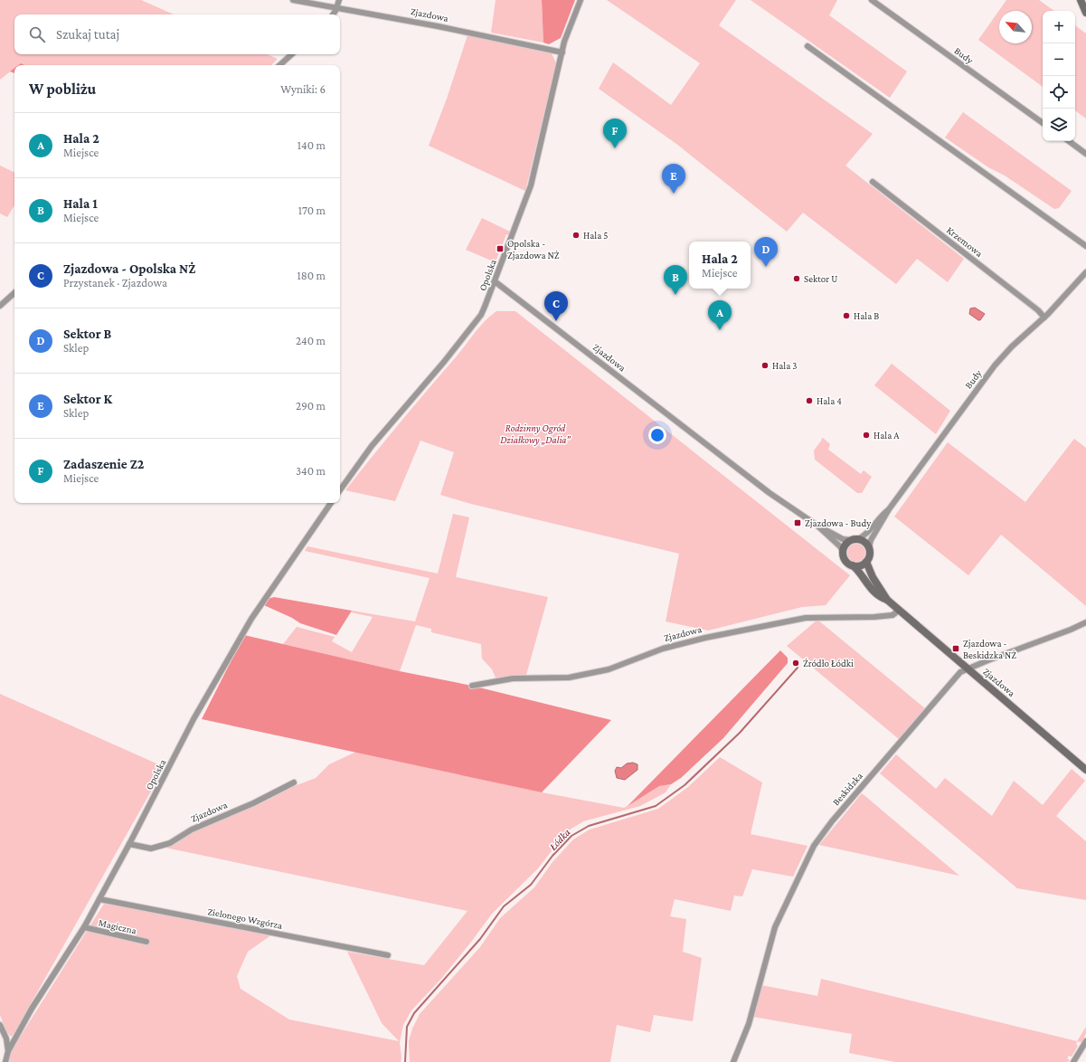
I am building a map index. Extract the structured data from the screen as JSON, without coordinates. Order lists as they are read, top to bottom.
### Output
{
  "streets": {
    "street": [
      "Zjazdowa",
      "Budy",
      "Krzemowa",
      "Opolska",
      "Beskidzka",
      "Zielonego Wzgórza",
      "Magiczna"
    ]
  },
  "crossings": [
    ["Zjazdowa", "Budy"],
    ["Zjazdowa", "Opolska"],
    ["Zjazdowa", "Beskidzka"],
    ["Budy", "Krzemowa"],
    ["Opolska", "Zielonego Wzgórza"],
    ["Opolska", "Magiczna"]
  ],
  "water": ["Łódka"],
  "parks": ["Rodzinny Ogród Działkowy „Dalia”"],
  "places": {
    "other": [
      "Hala 5",
      "Sektor U",
      "Hala B",
      "Hala 3",
      "Hala 4",
      "Hala A",
      "Źródło Łódki"
    ],
    "transit": ["Opolska - Zjazdowa NŻ", "Zjazdowa - Budy", "Zjazdowa - Beskidzka NŻ"]
  },
  "north": "top left",
  "page": {
    "map_buttons": ["+", "−"],
    "search": "Szukaj tutaj",
    "heading": ["W pobliżu", "Wyniki: 6"],
    "list": [
      {
        "mark": "A",
        "name": "Hala 2",
        "note": "Miejsce",
        "value": "140 m"
      },
      {
        "mark": "B",
        "name": "Hala 1",
        "note": "Miejsce",
        "value": "170 m"
      },
      {
        "mark": "C",
        "name": "Zjazdowa - Opolska NŻ",
        "note": "Przystanek · Zjazdowa",
        "value": "180 m"
      },
      {
        "mark": "D",
        "name": "Sektor B",
        "note": "Sklep",
        "value": "240 m"
      },
      {
        "mark": "E",
        "name": "Sektor K",
        "note": "Sklep",
        "value": "290 m"
      },
      {
        "mark": "F",
        "name": "Zadaszenie Z2",
        "note": "Miejsce",
        "value": "340 m"
      }
    ],
    "pins": [
      "F",
      "E",
      "D",
      "B",
      "C",
      "A"
    ],
    "popup": ["Hala 2", "Miejsce"]
  }
}
